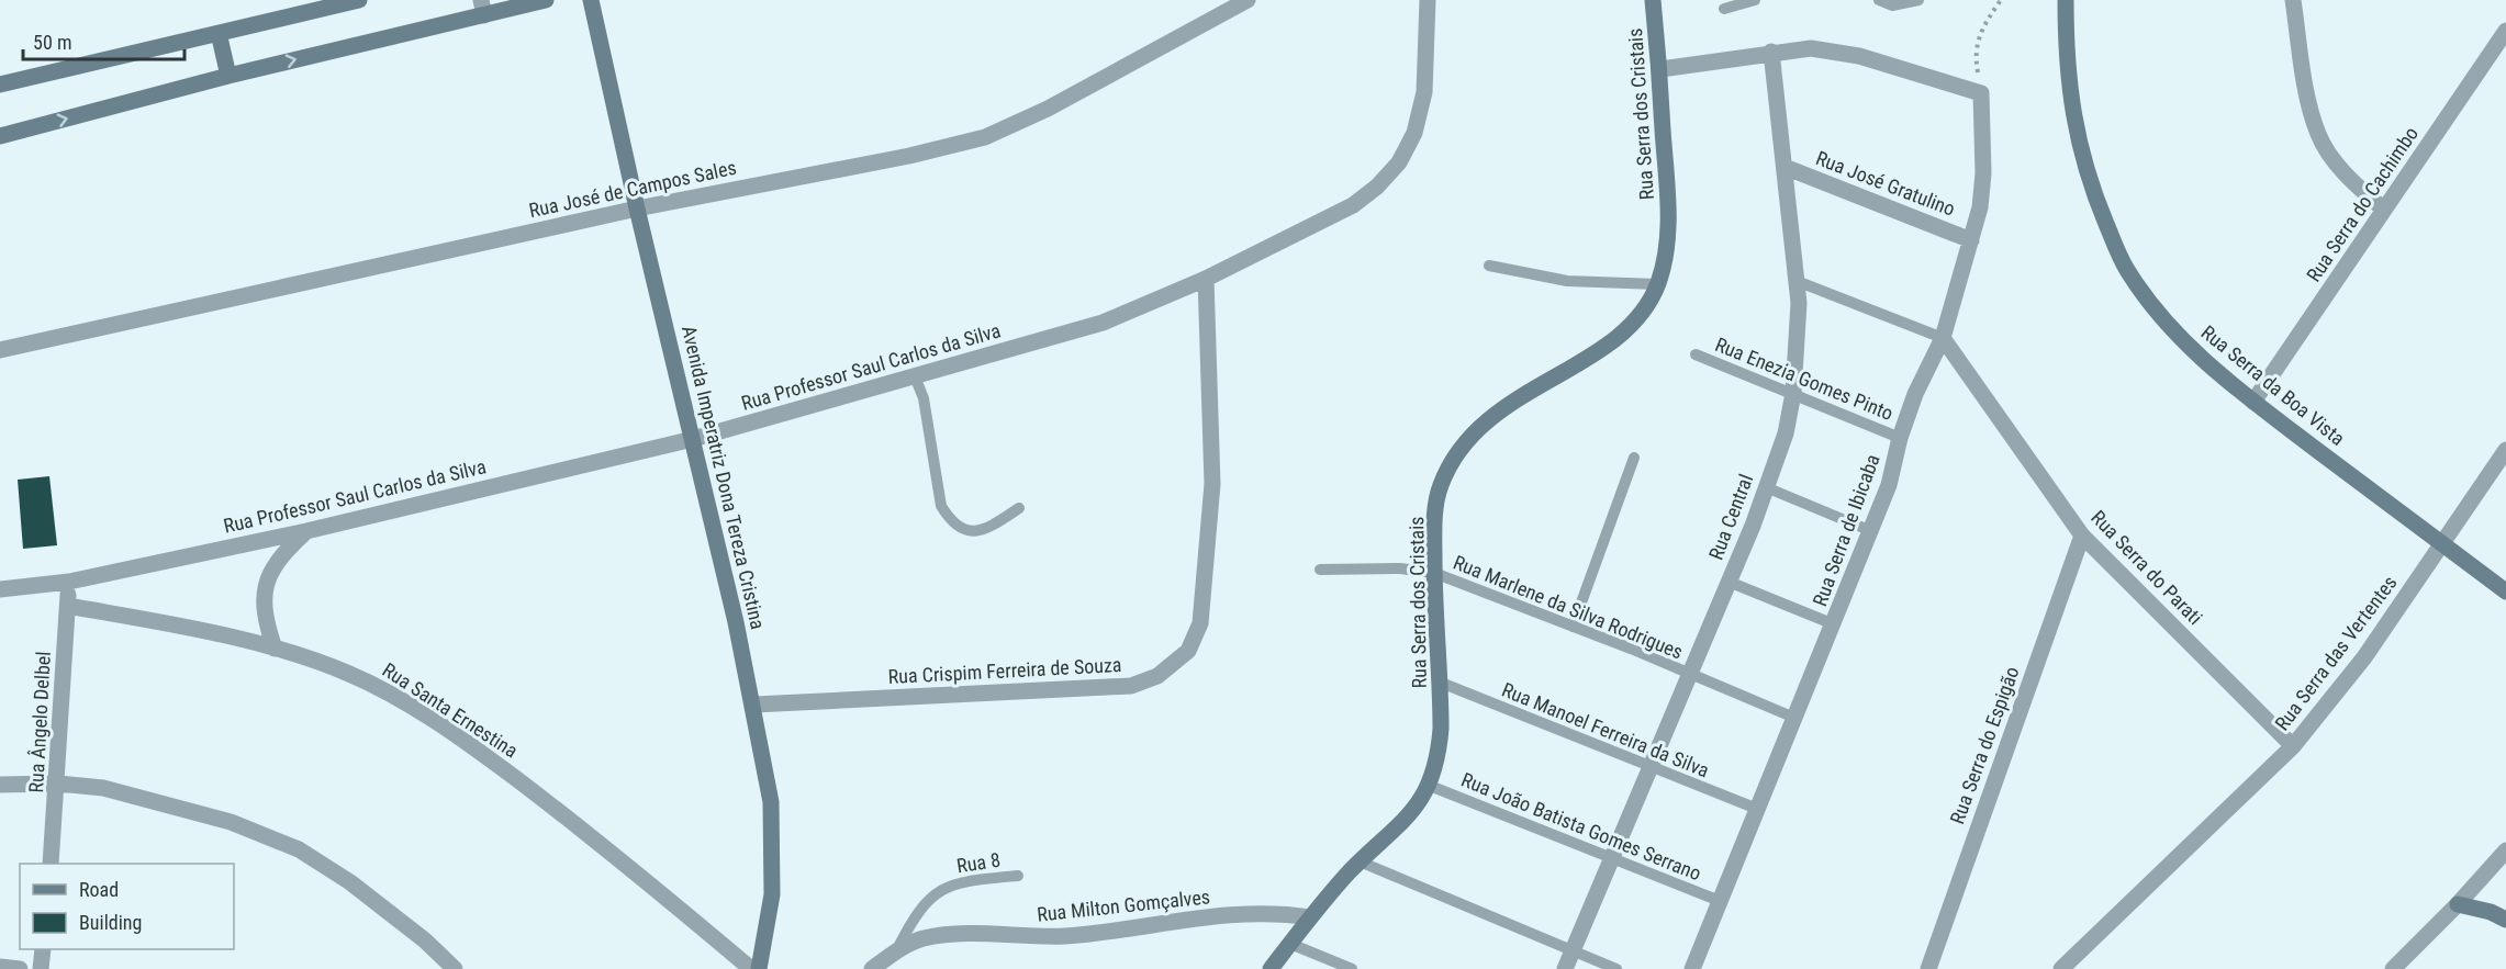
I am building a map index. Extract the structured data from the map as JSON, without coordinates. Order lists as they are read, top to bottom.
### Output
{
  "streets": {
    "street": [
      "Rua Serra dos Cristais",
      "Rua José Gratulino",
      "Rua José de Campos Sales",
      "Rua Serra do Cachimbo",
      "Rua Professor Saul Carlos da Silva",
      "Rua Serra da Boa Vista",
      "Avenida Imperatriz Dona Tereza Cristina",
      "Rua Central",
      "Rua Serra de Ibicaba",
      "Rua Serra do Parati",
      "Rua Serra das Vertentes",
      "Rua Crispim Ferreira de Souza",
      "Rua Santa Ernestina",
      "Rua Ângelo Delbel",
      "Rua Serra do Espigão",
      "Rua Milton Gomçalves"
    ],
    "lane": [
      "Rua Enezia Gomes Pinto",
      "Rua Marlene da Silva Rodrigues",
      "Rua Manoel Ferreira da Silva",
      "Rua João Batista Gomes Serrano",
      "Rua 8"
    ]
  },
  "crossings": [
    ["Rua Serra dos Cristais", "Rua Marlene da Silva Rodrigues"],
    ["Rua Serra dos Cristais", "Rua Manoel Ferreira da Silva"],
    ["Rua Serra dos Cristais", "Rua João Batista Gomes Serrano"],
    ["Rua Serra dos Cristais", "Rua Milton Gomçalves"],
    ["Rua José Gratulino", "Rua Central"],
    ["Rua José Gratulino", "Rua Serra de Ibicaba"],
    ["Rua José de Campos Sales", "Avenida Imperatriz Dona Tereza Cristina"],
    ["Rua Serra do Cachimbo", "Rua Serra da Boa Vista"],
    ["Rua Professor Saul Carlos da Silva", "Avenida Imperatriz Dona Tereza Cristina"],
    ["Rua Professor Saul Carlos da Silva", "Rua Crispim Ferreira de Souza"],
    ["Rua Professor Saul Carlos da Silva", "Rua Ângelo Delbel"],
    ["Rua Enezia Gomes Pinto", "Rua Central"],
    ["Rua Enezia Gomes Pinto", "Rua Serra de Ibicaba"],
    ["Rua Serra da Boa Vista", "Rua Serra das Vertentes"],
    ["Avenida Imperatriz Dona Tereza Cristina", "Rua Crispim Ferreira de Souza"],
    ["Rua Central", "Rua Marlene da Silva Rodrigues"],
    ["Rua Central", "Rua Manoel Ferreira da Silva"],
    ["Rua Central", "Rua João Batista Gomes Serrano"],
    ["Rua Serra de Ibicaba", "Rua Serra do Parati"],
    ["Rua Serra de Ibicaba", "Rua Marlene da Silva Rodrigues"],
    ["Rua Serra de Ibicaba", "Rua Manoel Ferreira da Silva"],
    ["Rua Serra de Ibicaba", "Rua João Batista Gomes Serrano"],
    ["Rua Serra do Parati", "Rua Serra das Vertentes"],
    ["Rua Serra do Parati", "Rua Serra do Espigão"],
    ["Rua Santa Ernestina", "Rua Ângelo Delbel"],
    ["Rua 8", "Rua Milton Gomçalves"]
  ],
  "legend": ["Road", "Building"],
  "scale_bar": "50 m"
}
